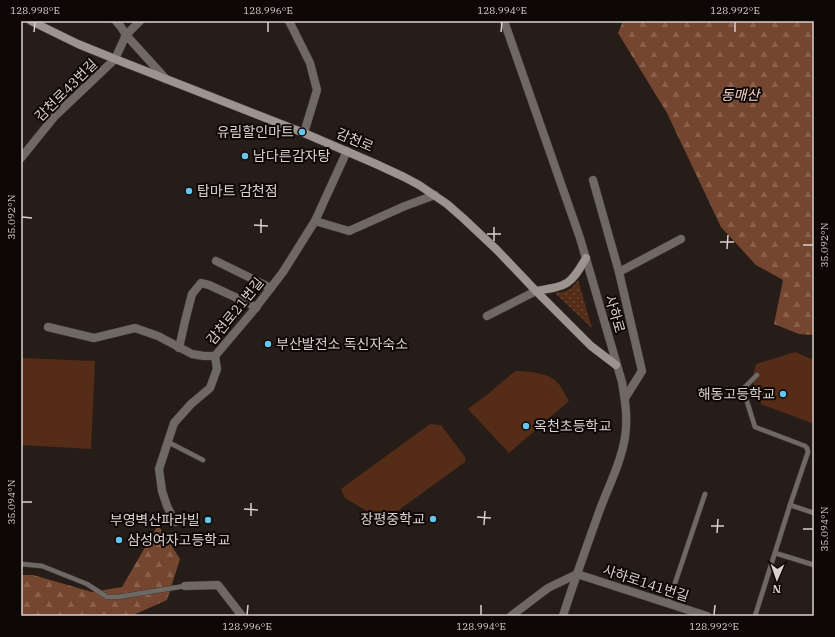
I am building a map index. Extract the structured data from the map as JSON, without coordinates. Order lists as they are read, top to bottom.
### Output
{
  "streets": {
    "main road": ["감천로"],
    "street": [
      "감천로43번길",
      "감천로21번길",
      "사하로",
      "사하로141번길"
    ]
  },
  "crossings": [
    ["감천로43번길", "감천로"],
    ["감천로", "감천로21번길"],
    ["감천로", "사하로"],
    ["사하로", "사하로141번길"]
  ],
  "parks": ["동매산"],
  "places": [
    "유림할인마트",
    "남다른감자탕",
    "탑마트 감천점",
    "부산발전소 독신자숙소",
    "해동고등학교",
    "옥천초등학교",
    "장평중학교",
    "부영벽산파라빌",
    "삼성여자고등학교"
  ],
  "north": "bottom",
  "coordinates": [
    "128.998°E",
    "128.996°E",
    "128.994°E",
    "128.992°E",
    "35.092°N",
    "35.094°N"
  ]
}
